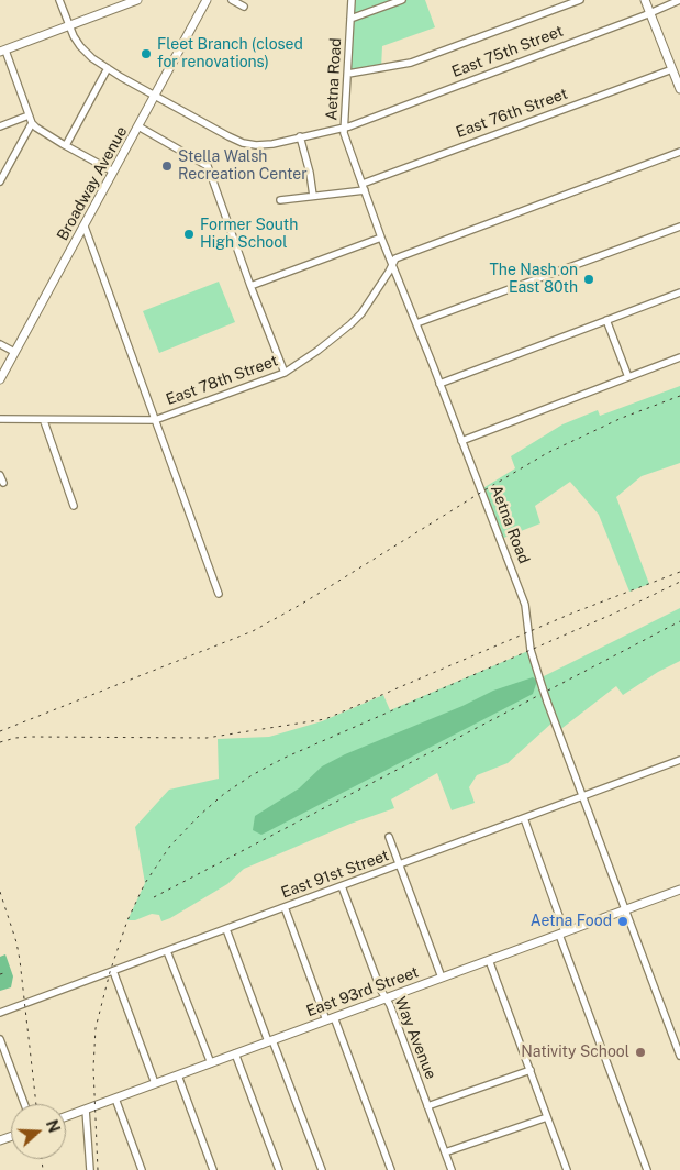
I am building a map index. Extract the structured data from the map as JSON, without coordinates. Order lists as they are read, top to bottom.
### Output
{
  "streets": {
    "main road": ["Broadway Avenue", "East 93rd Street"],
    "street": [
      "East 75th Street",
      "Aetna Road",
      "East 76th Street",
      "East 78th Street",
      "East 91st Street",
      "Way Avenue"
    ]
  },
  "crossings": [
    ["East 75th Street", "Aetna Road"],
    ["East 75th Street", "Broadway Avenue"],
    ["Aetna Road", "East 76th Street"],
    ["Aetna Road", "East 78th Street"],
    ["Aetna Road", "East 91st Street"],
    ["Aetna Road", "East 93rd Street"],
    ["East 91st Street", "Way Avenue"],
    ["East 93rd Street", "Way Avenue"]
  ],
  "places": [
    "Fleet Branch (closed for renovations)",
    "Stella Walsh Recreation Center",
    "Former South High School",
    "The Nash on East 80th",
    "Aetna Food",
    "Nativity School"
  ],
  "north": "right"
}
